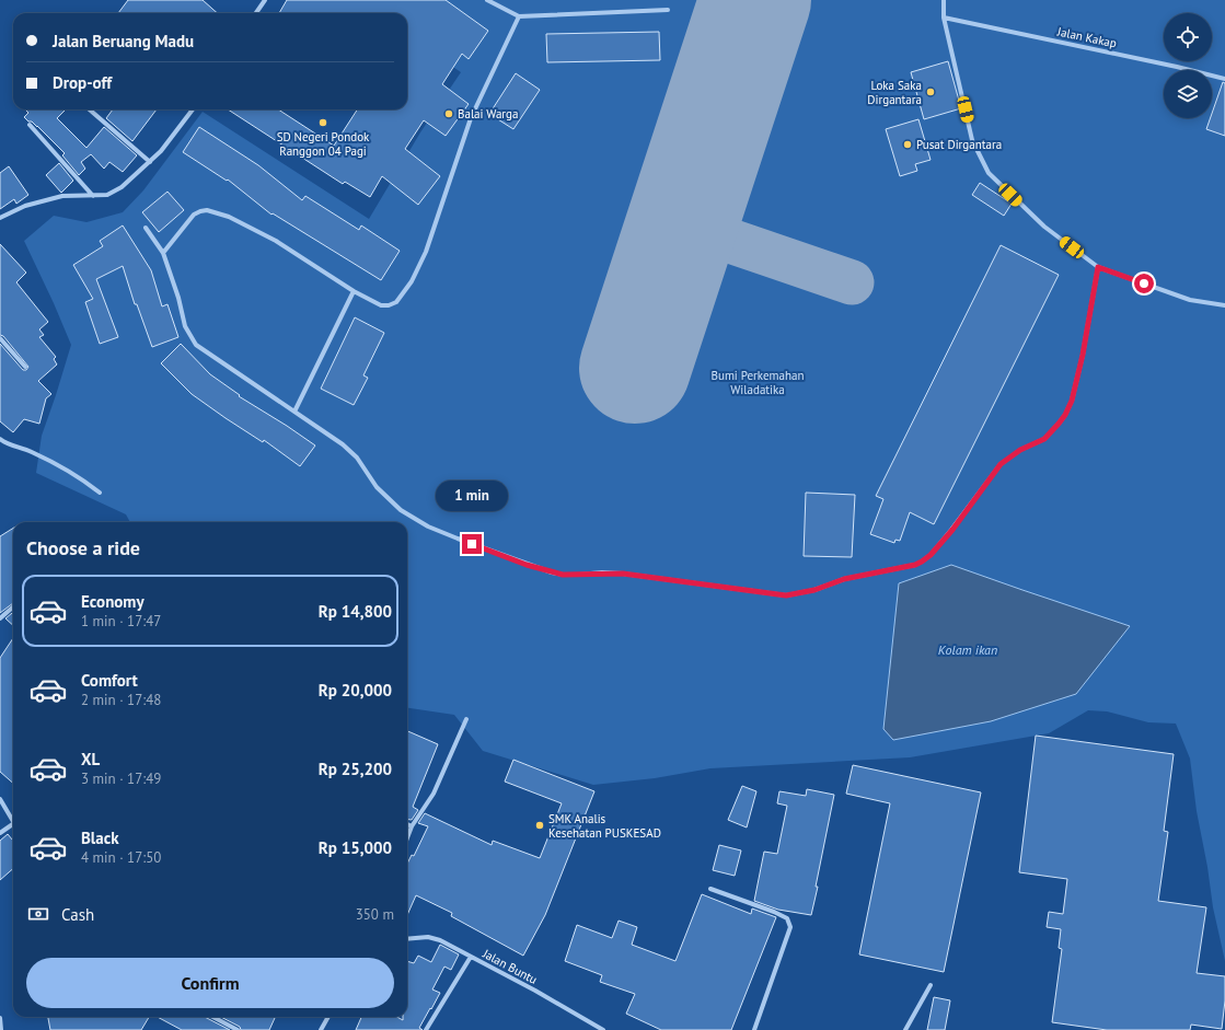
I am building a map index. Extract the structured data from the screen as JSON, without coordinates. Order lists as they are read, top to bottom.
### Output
{
  "streets": {
    "street": ["Jalan Kakap", "Jalan Buntu"]
  },
  "water": ["Kolam ikan"],
  "parks": ["Bumi Perkemahan Wiladatika"],
  "places": [
    "Loka Saka Dirgantara",
    "Balai Warga",
    "SD Negeri Pondok Ranggon 04 Pagi",
    "Pusat Dirgantara",
    "SMK Analis Kesehatan PUSKESAD"
  ],
  "page": {
    "banner": ["Jalan Beruang Madu", "Drop-off"],
    "bubble": "1 min",
    "heading": "Choose a ride",
    "list": [
      {
        "name": "Economy",
        "note": "1 min · 17:47",
        "value": "Rp 14,800"
      },
      {
        "name": "Comfort",
        "note": "2 min · 17:48",
        "value": "Rp 20,000"
      },
      {
        "name": "XL",
        "note": "3 min · 17:49",
        "value": "Rp 25,200"
      },
      {
        "name": "Black",
        "note": "4 min · 17:50",
        "value": "Rp 15,000"
      }
    ],
    "pay": ["Cash", "350 m"],
    "buttons": "Confirm"
  }
}
